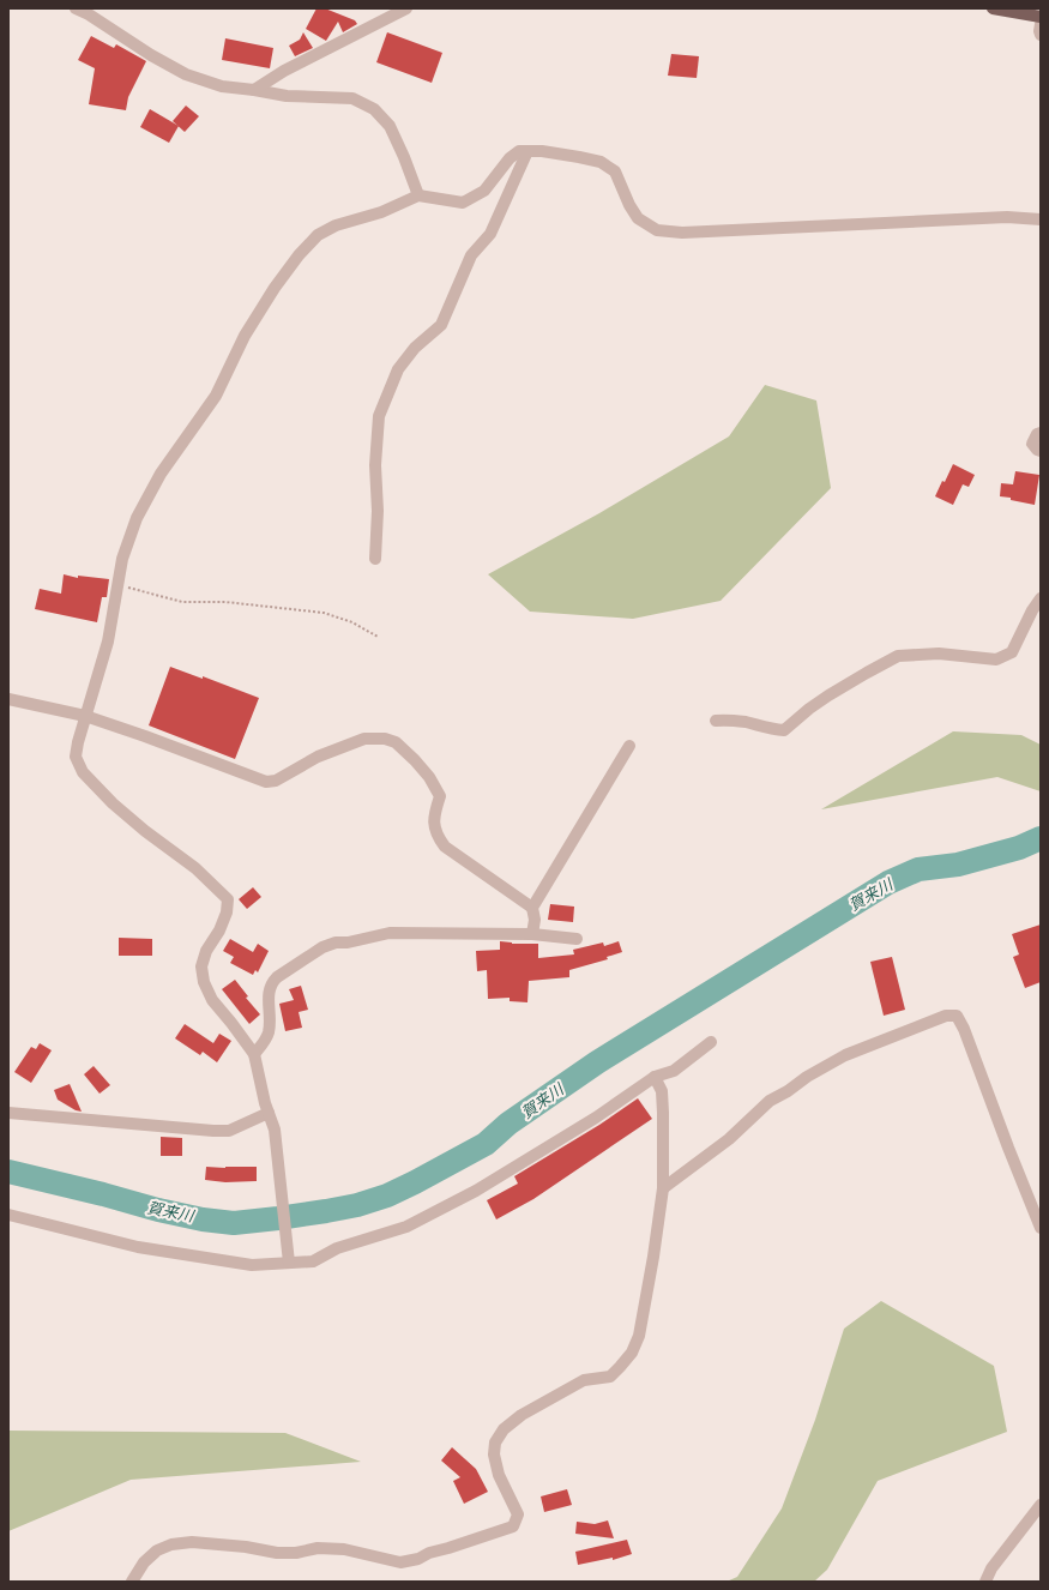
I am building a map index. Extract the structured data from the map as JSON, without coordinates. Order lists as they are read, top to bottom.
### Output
{
  "water": ["賀来川"]
}
